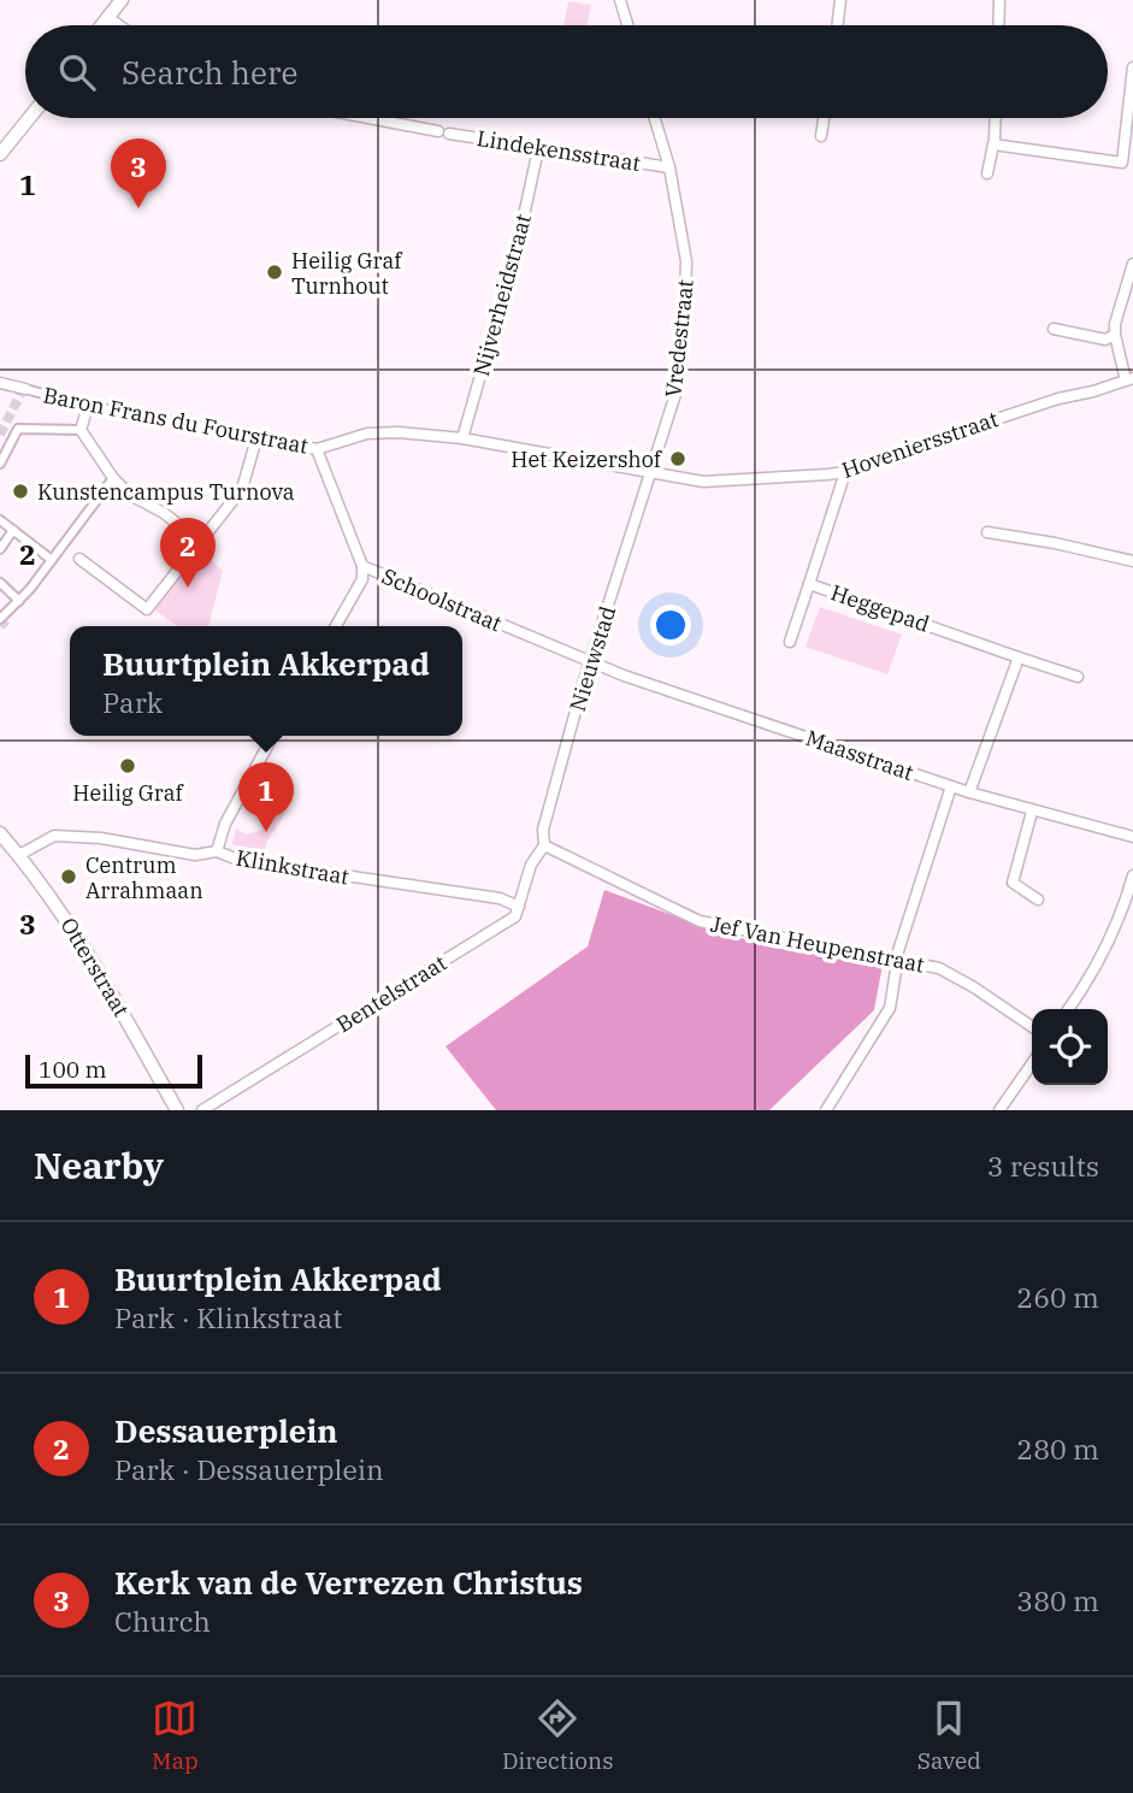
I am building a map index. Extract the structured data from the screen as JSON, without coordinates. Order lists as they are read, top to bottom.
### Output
{
  "streets": {
    "street": [
      "Lindekensstraat",
      "Nijverheidstraat",
      "Vredestraat",
      "Baron Frans du Fourstraat",
      "Hoveniersstraat",
      "Schoolstraat",
      "Heggepad",
      "Nieuwstad",
      "Maasstraat",
      "Klinkstraat",
      "Jef Van Heupenstraat",
      "Otterstraat",
      "Bentelstraat"
    ]
  },
  "crossings": [
    ["Lindekensstraat", "Nijverheidstraat"],
    ["Lindekensstraat", "Vredestraat"],
    ["Nijverheidstraat", "Baron Frans du Fourstraat"],
    ["Vredestraat", "Baron Frans du Fourstraat"],
    ["Vredestraat", "Hoveniersstraat"],
    ["Vredestraat", "Nieuwstad"],
    ["Baron Frans du Fourstraat", "Hoveniersstraat"],
    ["Baron Frans du Fourstraat", "Schoolstraat"],
    ["Baron Frans du Fourstraat", "Nieuwstad"],
    ["Hoveniersstraat", "Heggepad"],
    ["Hoveniersstraat", "Nieuwstad"],
    ["Schoolstraat", "Nieuwstad"],
    ["Schoolstraat", "Maasstraat"],
    ["Nieuwstad", "Maasstraat"],
    ["Nieuwstad", "Jef Van Heupenstraat"],
    ["Klinkstraat", "Otterstraat"],
    ["Klinkstraat", "Bentelstraat"]
  ],
  "places": [
    "Heilig Graf Turnhout",
    "Het Keizershof",
    "Kunstencampus Turnova",
    "Heilig Graf",
    "Centrum Arrahmaan"
  ],
  "scale_bar": "100 m",
  "page": {
    "search": "Search here",
    "pins": ["3", "2", "1"],
    "popup": ["Buurtplein Akkerpad", "Park"],
    "scale": "100 m",
    "heading": ["Nearby", "3 results"],
    "list": [
      {
        "mark": "1",
        "name": "Buurtplein Akkerpad",
        "note": "Park · Klinkstraat",
        "value": "260 m"
      },
      {
        "mark": "2",
        "name": "Dessauerplein",
        "note": "Park · Dessauerplein",
        "value": "280 m"
      },
      {
        "mark": "3",
        "name": "Kerk van de Verrezen Christus",
        "note": "Church",
        "value": "380 m"
      }
    ],
    "nav": ["Map", "Directions", "Saved"]
  },
  "grid": {
    "rows": ["1", "2", "3"]
  }
}
